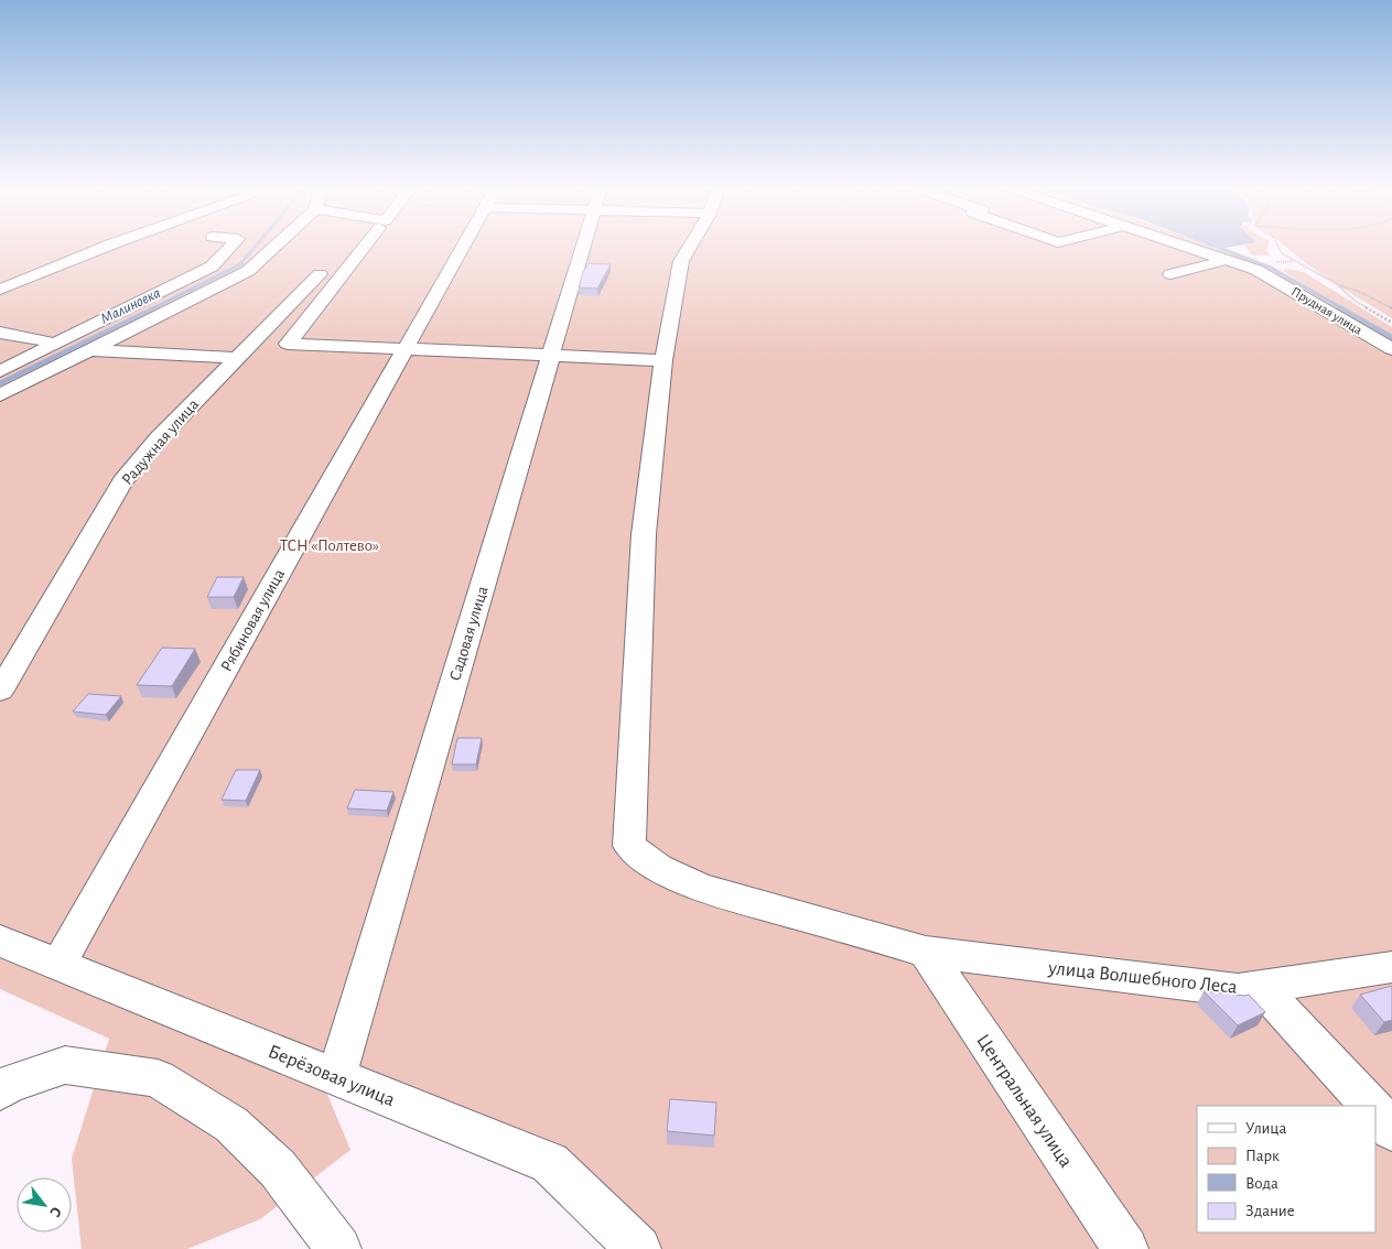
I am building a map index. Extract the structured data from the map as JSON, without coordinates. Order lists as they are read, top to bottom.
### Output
{
  "streets": {
    "street": [
      "Прудная улица",
      "Радужная улица",
      "Рябиновая улица",
      "Садовая улица",
      "улица Волшебного Леса",
      "Берёзовая улица",
      "Центральная улица"
    ]
  },
  "crossings": [
    ["Рябиновая улица", "Берёзовая улица"],
    ["Садовая улица", "Берёзовая улица"],
    ["улица Волшебного Леса", "Центральная улица"]
  ],
  "water": ["Малиновка"],
  "parks": ["ТСН «Полтево»"],
  "legend": [
    "Улица",
    "Парк",
    "Вода",
    "Здание"
  ],
  "north": "bottom right"
}
